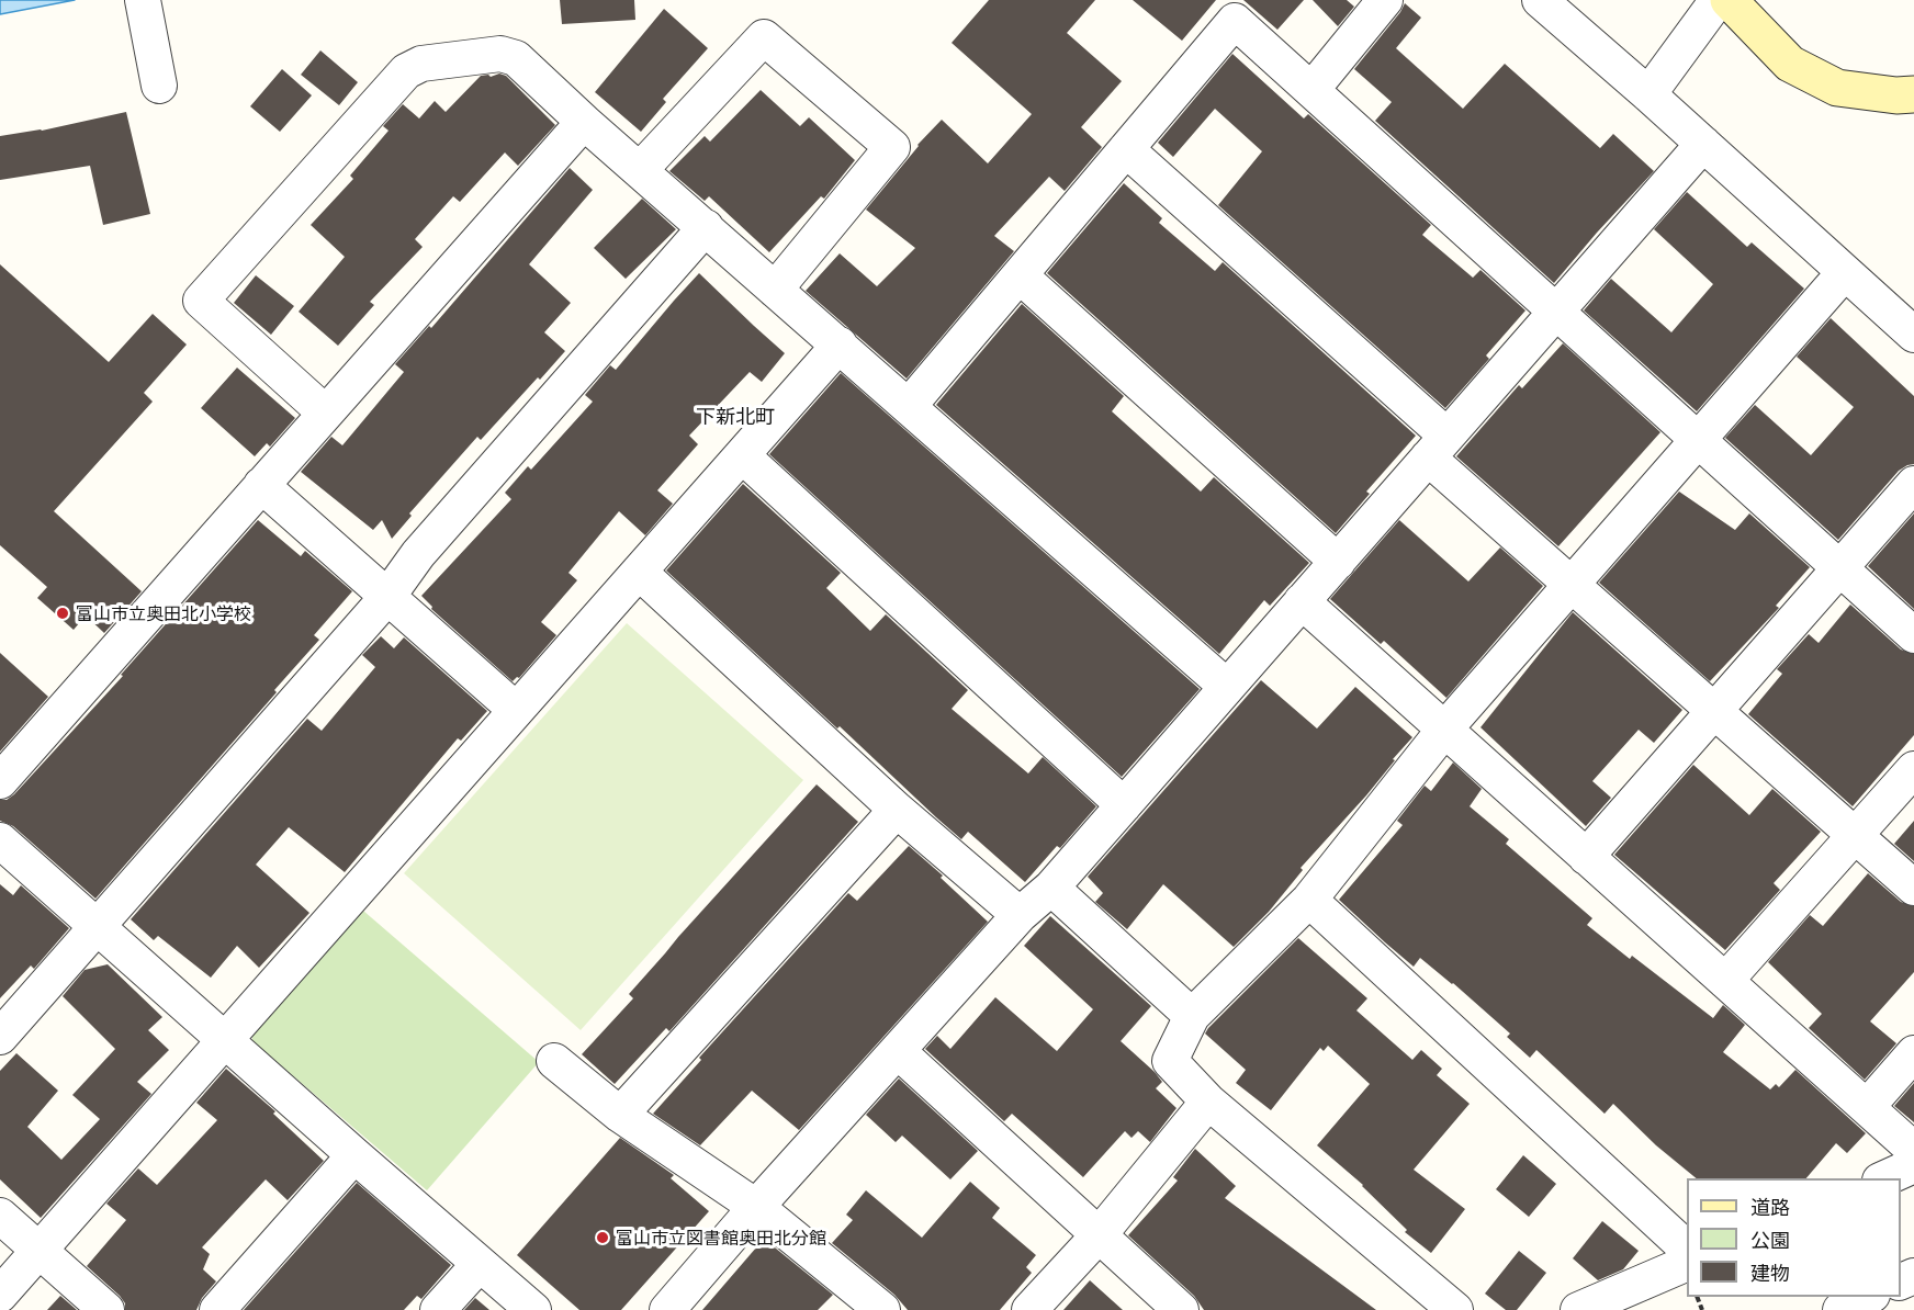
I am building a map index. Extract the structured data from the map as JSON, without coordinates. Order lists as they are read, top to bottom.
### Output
{
  "districts": ["下新北町"],
  "places": ["富山市立奥田北小学校", "富山市立図書館奥田北分館"],
  "legend": ["道路", "公園", "建物"]
}
